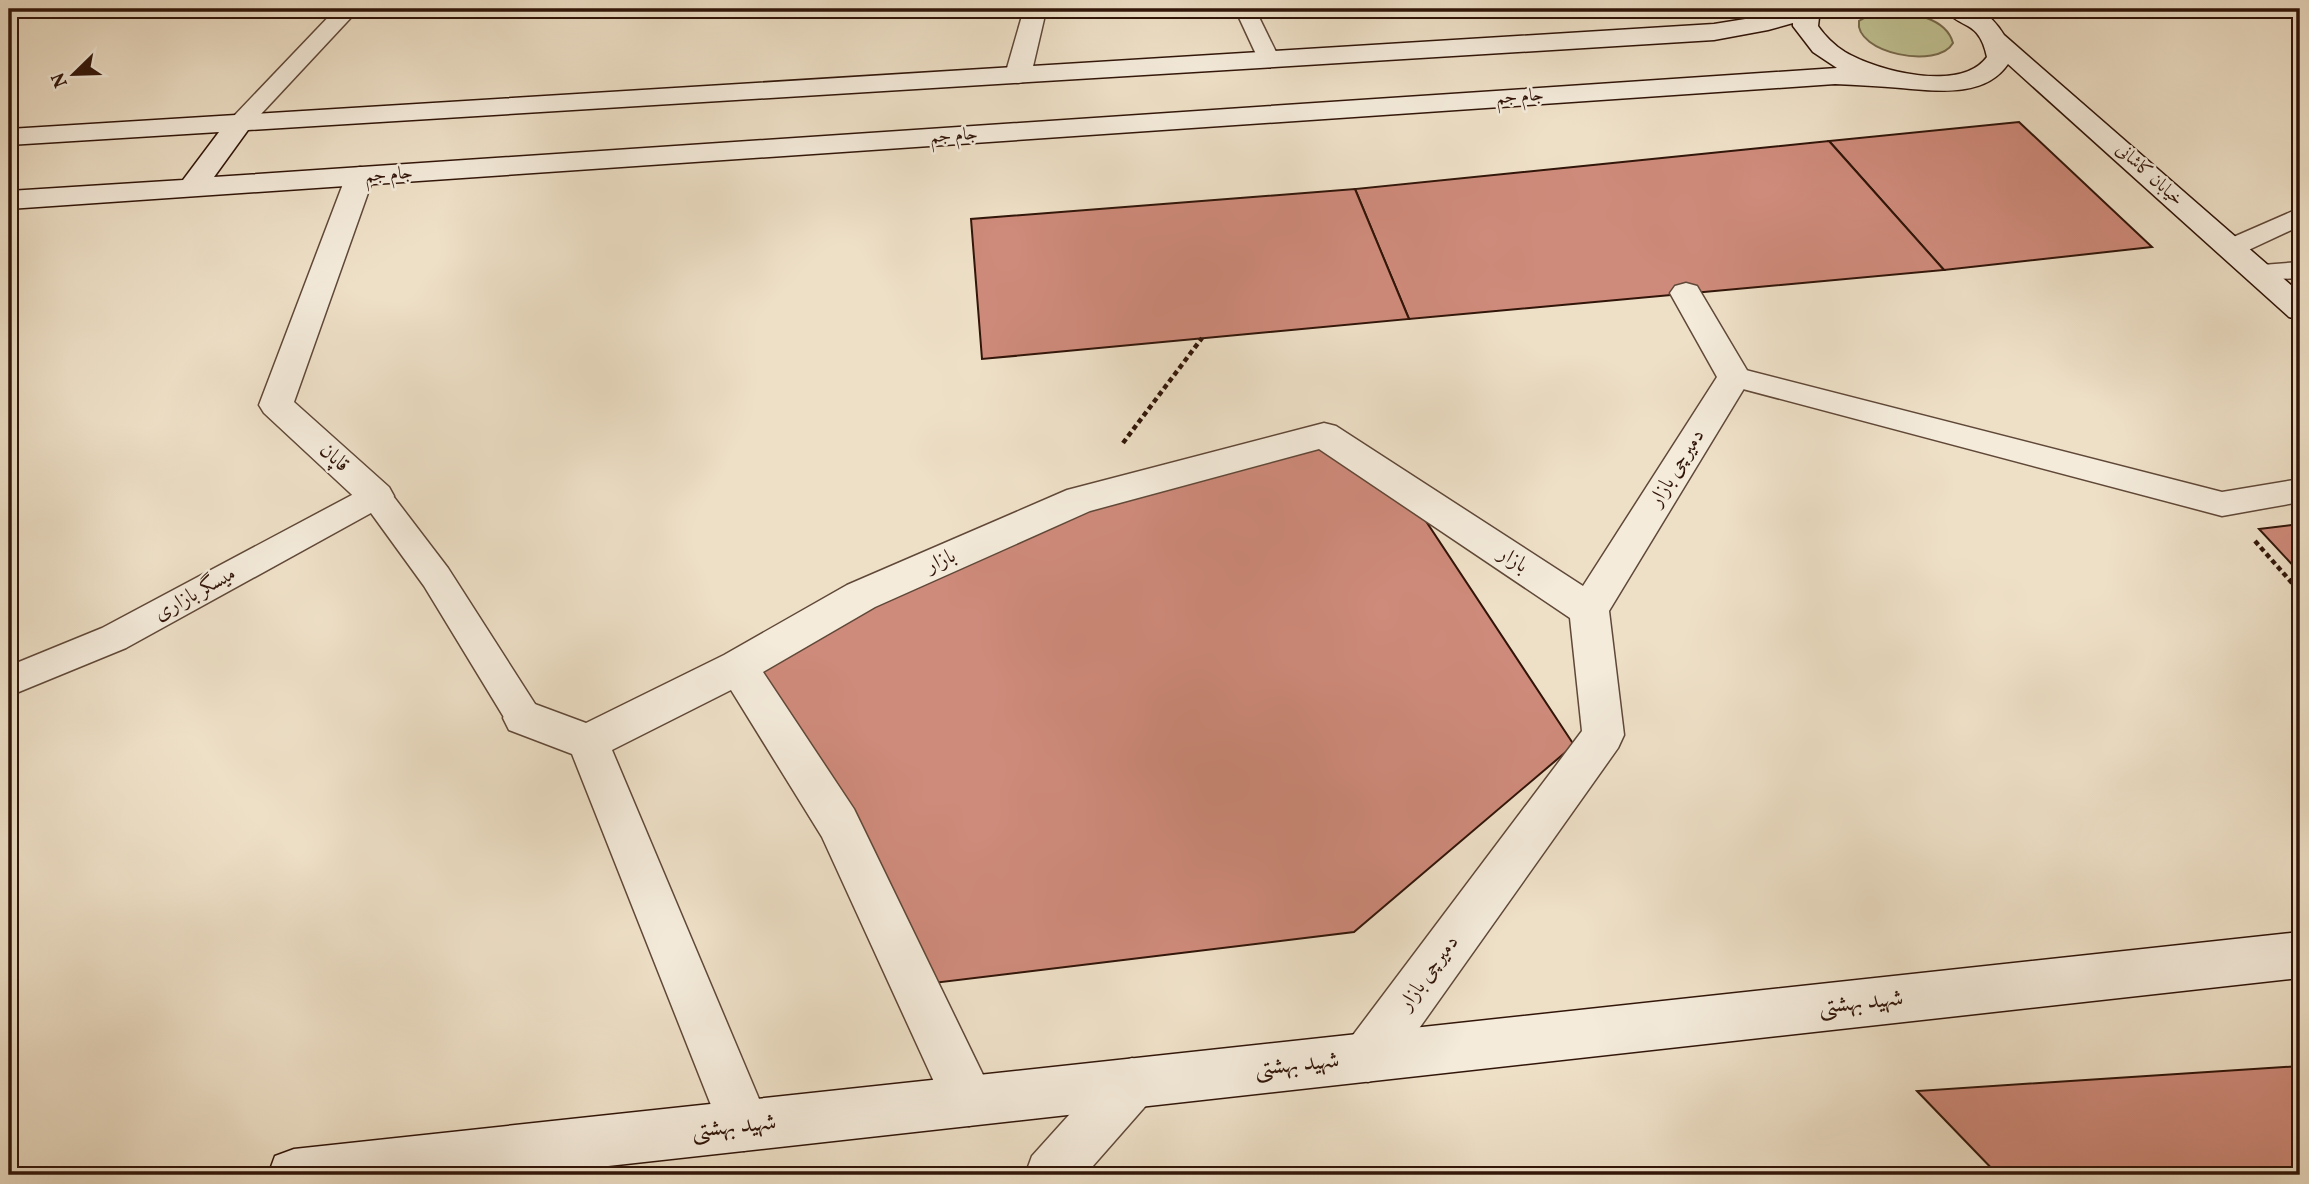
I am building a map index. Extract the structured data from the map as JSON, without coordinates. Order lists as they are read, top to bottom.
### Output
{
  "streets": {
    "street": [
      "جام جم",
      "خیابان کاشانی",
      "قاپان",
      "دمیرچی بازار",
      "بازار",
      "شهید بهشتی"
    ],
    "lane": ["میسگر بازاری"]
  },
  "crossings": [
    ["جام جم", "قاپان"],
    ["قاپان", "میسگر بازاری"],
    ["دمیرچی بازار", "بازار"],
    ["دمیرچی بازار", "شهید بهشتی"]
  ],
  "north": "bottom left"
}
